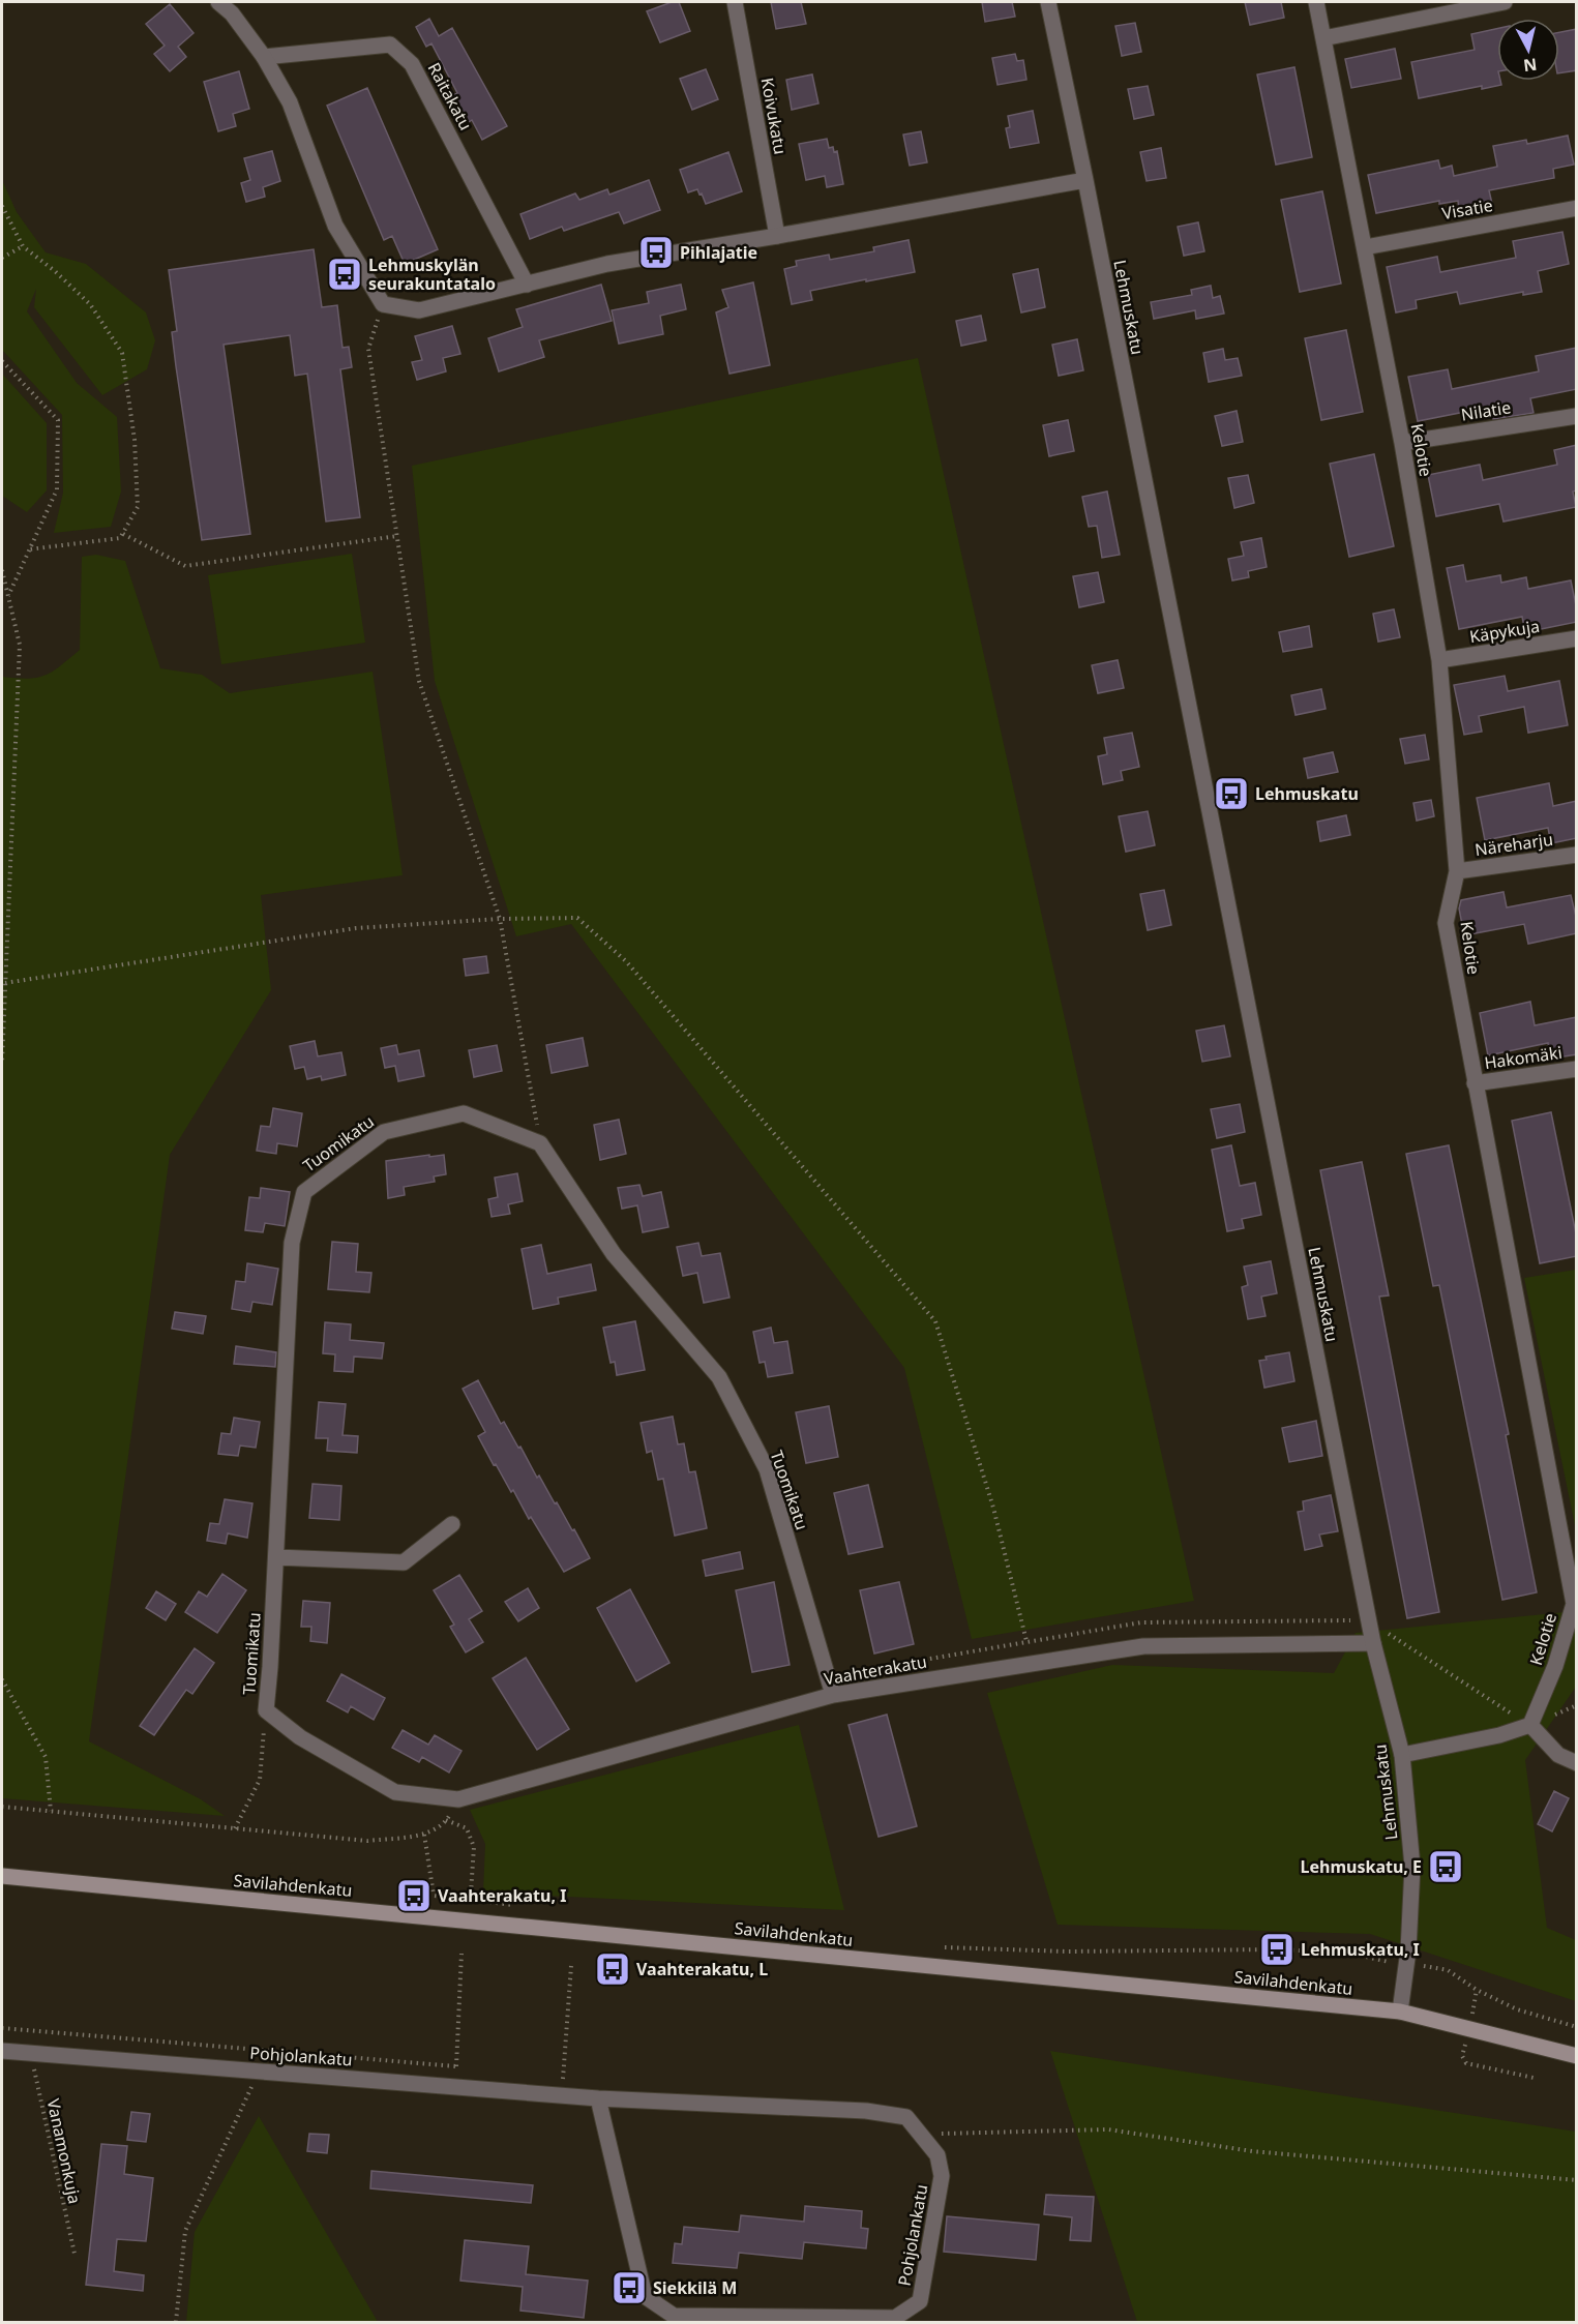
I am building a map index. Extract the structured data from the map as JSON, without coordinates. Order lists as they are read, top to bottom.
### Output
{
  "streets": {
    "main road": ["Savilahdenkatu"],
    "street": [
      "Raitakatu",
      "Koivukatu",
      "Visatie",
      "Lehmuskatu",
      "Nilatie",
      "Kelotie",
      "Käpykuja",
      "Näreharju",
      "Hakomäki",
      "Tuomikatu",
      "Vaahterakatu",
      "Pohjolankatu"
    ],
    "path": ["Vanamonkuja"]
  },
  "crossings": [
    ["Visatie", "Kelotie"],
    ["Lehmuskatu", "Vaahterakatu"],
    ["Lehmuskatu", "Savilahdenkatu"],
    ["Nilatie", "Kelotie"],
    ["Kelotie", "Käpykuja"],
    ["Kelotie", "Näreharju"],
    ["Kelotie", "Hakomäki"],
    ["Tuomikatu", "Vaahterakatu"],
    ["Pohjolankatu", "Vanamonkuja"]
  ],
  "places": {
    "bus stop": [
      "Pihlajatie",
      "Lehmuskylän seurakuntatalo",
      "Lehmuskatu",
      "Lehmuskatu, E",
      "Vaahterakatu, I",
      "Lehmuskatu, I",
      "Vaahterakatu, L",
      "Siekkilä M"
    ]
  },
  "north": "bottom"
}
